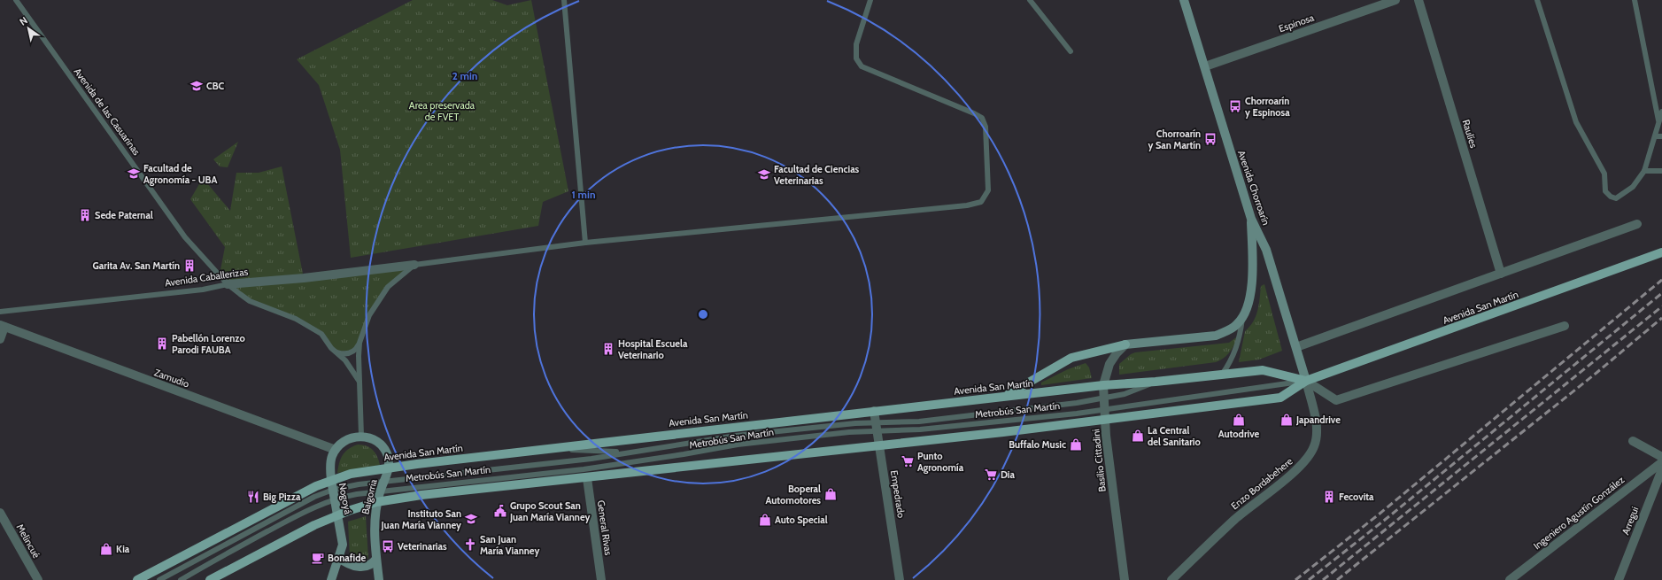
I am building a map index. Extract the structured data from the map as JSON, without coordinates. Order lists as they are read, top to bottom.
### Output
{
  "streets": {
    "main road": [
      "Avenida Chorroarín",
      "Avenida San Martín",
      "Baigorria",
      "Nogoyá"
    ],
    "street": [
      "Espinosa",
      "Raulíes",
      "Avenida Caballerizas",
      "Zamudio",
      "Basilio Cittadini",
      "Enzo Bordabehere",
      "Empedrado",
      "Ingeniero Agustín González",
      "Arregui",
      "General Rivas",
      "Melincué"
    ],
    "lane": ["Avenida de las Casuarinas", "Metrobús San Martín"]
  },
  "crossings": [
    ["Espinosa", "Avenida Chorroarín"],
    ["Avenida de las Casuarinas", "Avenida Caballerizas"],
    ["Avenida Chorroarín", "Avenida San Martín"],
    ["Avenida Chorroarín", "Metrobús San Martín"],
    ["Avenida Chorroarín", "Enzo Bordabehere"],
    ["Avenida San Martín", "Metrobús San Martín"],
    ["Avenida San Martín", "Basilio Cittadini"],
    ["Avenida San Martín", "Enzo Bordabehere"],
    ["Avenida San Martín", "Empedrado"],
    ["Avenida San Martín", "Baigorria"],
    ["Avenida San Martín", "Nogoyá"],
    ["Avenida San Martín", "General Rivas"],
    ["Zamudio", "Nogoyá"],
    ["Metrobús San Martín", "Basilio Cittadini"],
    ["Metrobús San Martín", "Enzo Bordabehere"],
    ["Metrobús San Martín", "Empedrado"],
    ["Metrobús San Martín", "Baigorria"],
    ["Metrobús San Martín", "Nogoyá"]
  ],
  "parks": ["Area preservada de FVET"],
  "places": {
    "school or university": [
      "CBC",
      "Facultad de Agronomía - UBA",
      "Facultad de Ciencias Veterinarias",
      "Instituto San Juan María Vianney"
    ],
    "bus stop": ["Chorroarín y Espinosa", "Chorroarín y San Martín", "Veterinarias"],
    "building": [
      "Sede Paternal",
      "Garita Av. San Martín",
      "Pabellón Lorenzo Parodi FAUBA",
      "Hospital Escuela Veterinario",
      "Fecovita"
    ],
    "shop": [
      "Autodrive",
      "Japandrive",
      "La Central del Sanitario",
      "Buffalo Music",
      "Boperal Automotores",
      "Auto Special",
      "Kia"
    ],
    "supermarket": ["Punto Agronomía", "Dia"],
    "restaurant": ["Big Pizza"],
    "public building": ["Grupo Scout San Juan María Vianney"],
    "church": ["San Juan María Vianney"],
    "cafe": ["Bonafide"]
  },
  "north": "top left",
  "rings": ["2 min", "1 min"]
}
